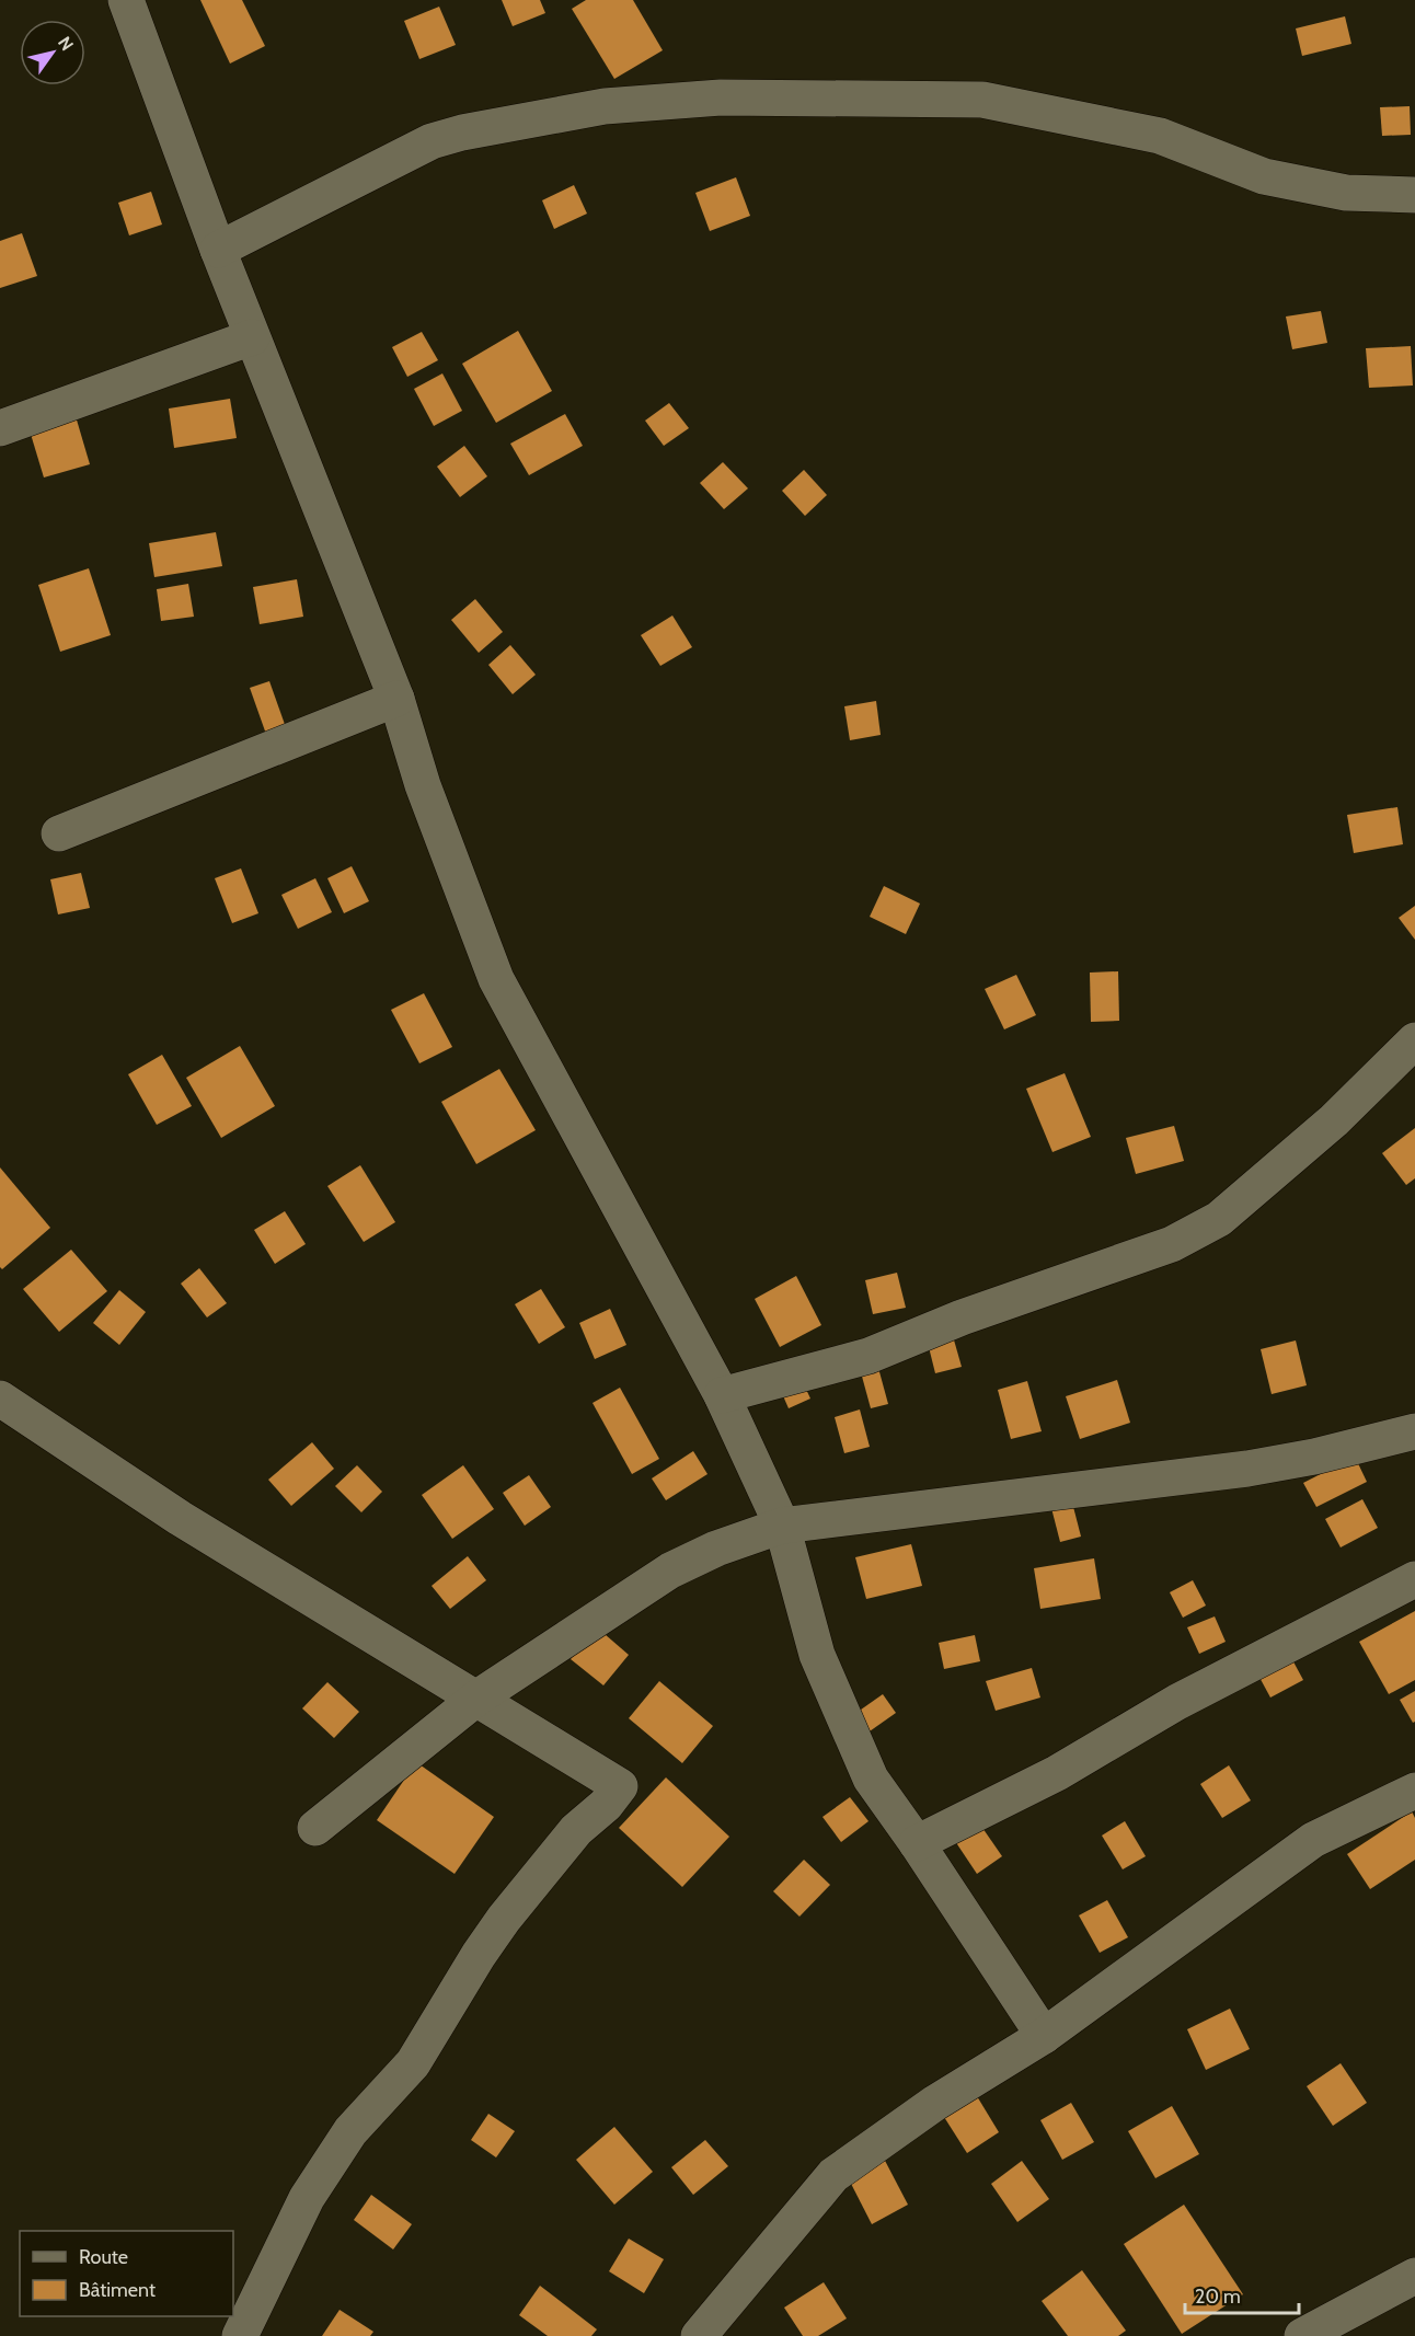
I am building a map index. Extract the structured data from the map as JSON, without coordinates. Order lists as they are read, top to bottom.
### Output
{
  "legend": ["Route", "Bâtiment"],
  "scale_bar": "20 m",
  "north": "top right"
}
